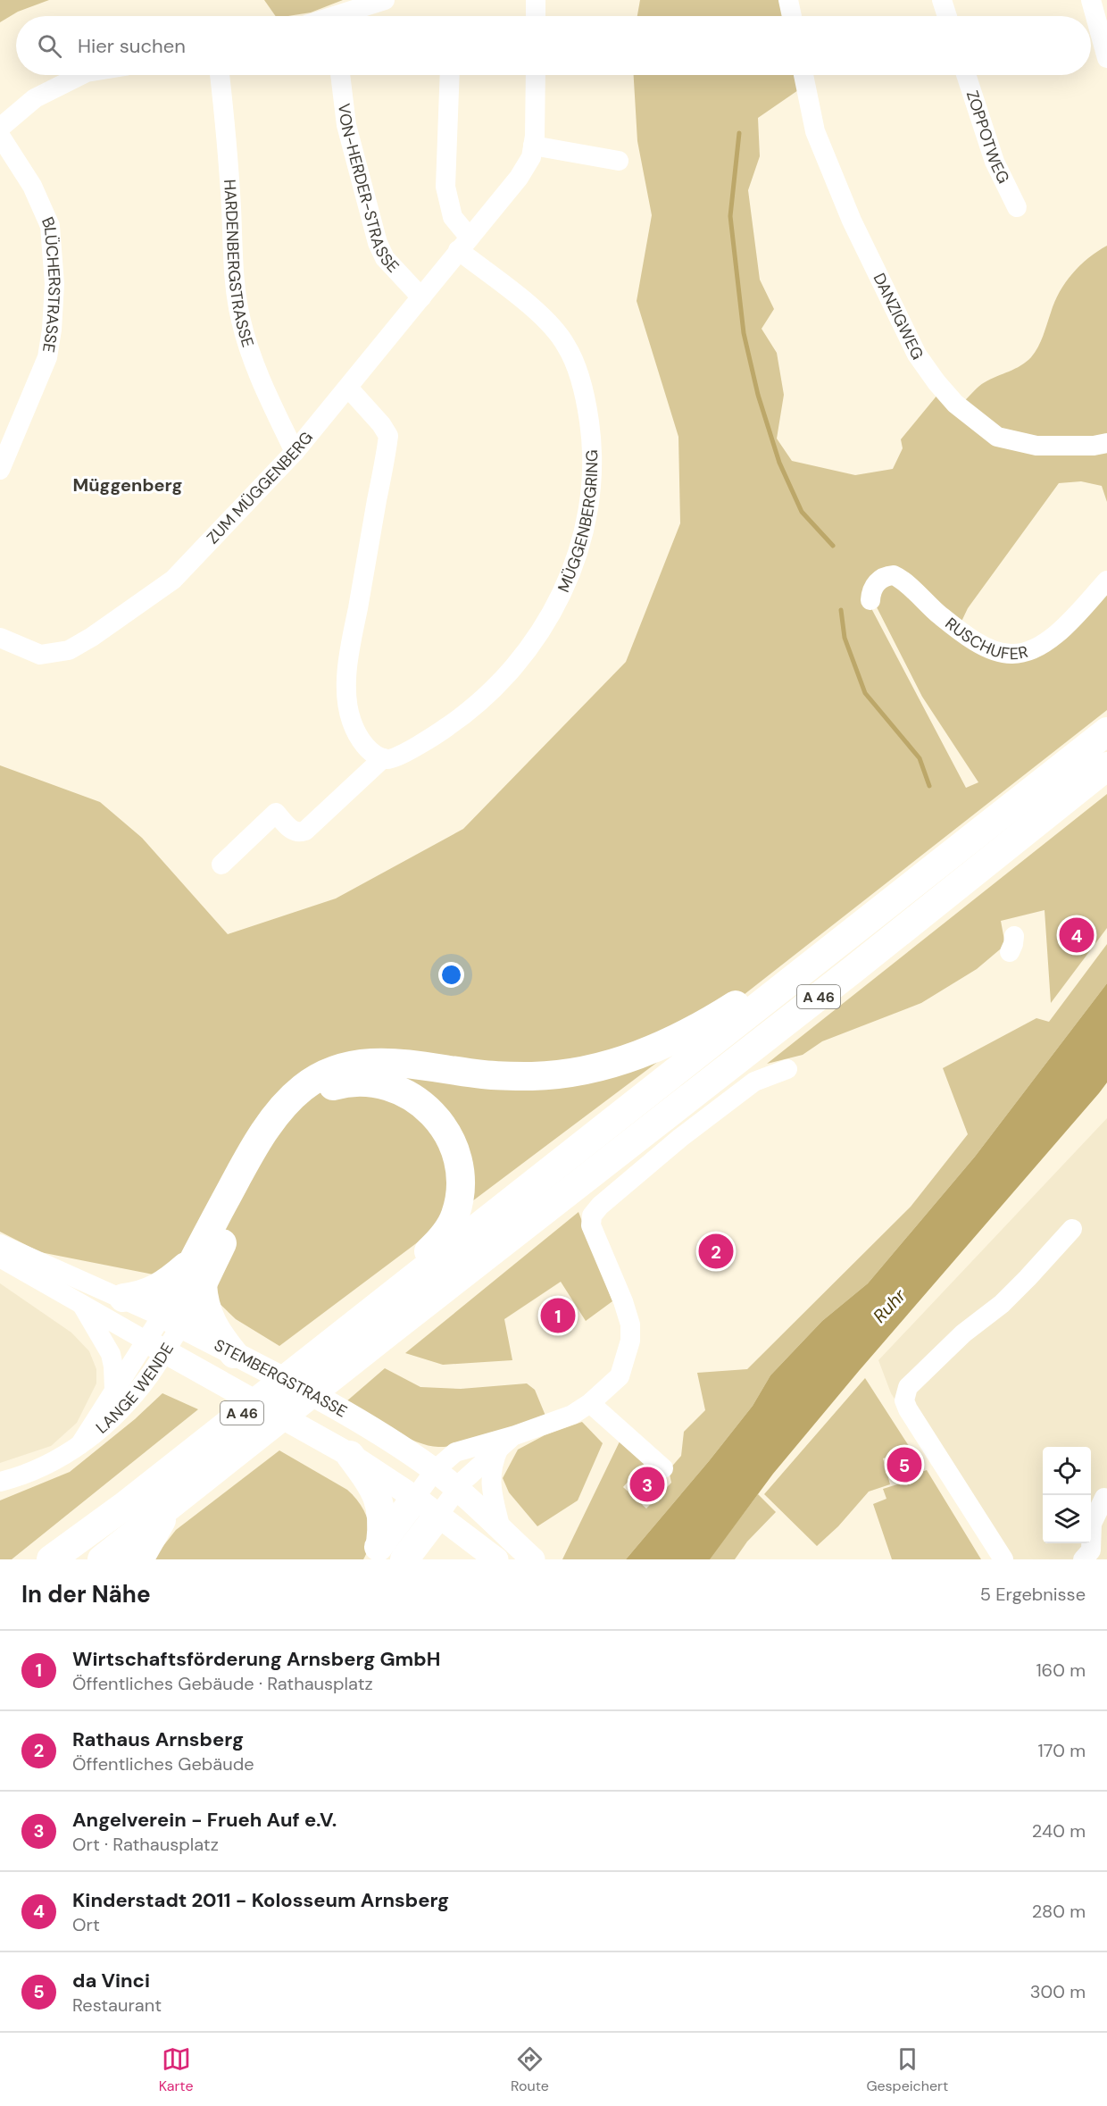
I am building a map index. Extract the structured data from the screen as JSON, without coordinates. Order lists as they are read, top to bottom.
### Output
{
  "streets": {
    "highway": ["A 46"],
    "main road": ["STEMBERGSTRASSE"],
    "street": [
      "ZOPPOTWEG",
      "VON-HERDER-STRASSE",
      "HARDENBERGSTRASSE",
      "BLÜCHERSTRASSE",
      "DANZIGWEG",
      "ZUM MÜGGENBERG",
      "MÜGGENBERGRING",
      "RUSCHUFER",
      "LANGE WENDE"
    ]
  },
  "crossings": [
    ["VON-HERDER-STRASSE", "ZUM MÜGGENBERG"],
    ["HARDENBERGSTRASSE", "ZUM MÜGGENBERG"],
    ["ZUM MÜGGENBERG", "MÜGGENBERGRING"],
    ["STEMBERGSTRASSE", "LANGE WENDE"]
  ],
  "districts": ["Müggenberg"],
  "water": ["Ruhr"],
  "page": {
    "search": "Hier suchen",
    "pins": [
      "4",
      "2",
      "1",
      "5",
      "3"
    ],
    "heading": ["In der Nähe", "5 Ergebnisse"],
    "list": [
      {
        "mark": "1",
        "name": "Wirtschaftsförderung Arnsberg GmbH",
        "note": "Öffentliches Gebäude · Rathausplatz",
        "value": "160 m"
      },
      {
        "mark": "2",
        "name": "Rathaus Arnsberg",
        "note": "Öffentliches Gebäude",
        "value": "170 m"
      },
      {
        "mark": "3",
        "name": "Angelverein - Frueh Auf e.V.",
        "note": "Ort · Rathausplatz",
        "value": "240 m"
      },
      {
        "mark": "4",
        "name": "Kinderstadt 2011 - Kolosseum Arnsberg",
        "note": "Ort",
        "value": "280 m"
      },
      {
        "mark": "5",
        "name": "da Vinci",
        "note": "Restaurant",
        "value": "300 m"
      }
    ],
    "nav": ["Karte", "Route", "Gespeichert"]
  }
}
